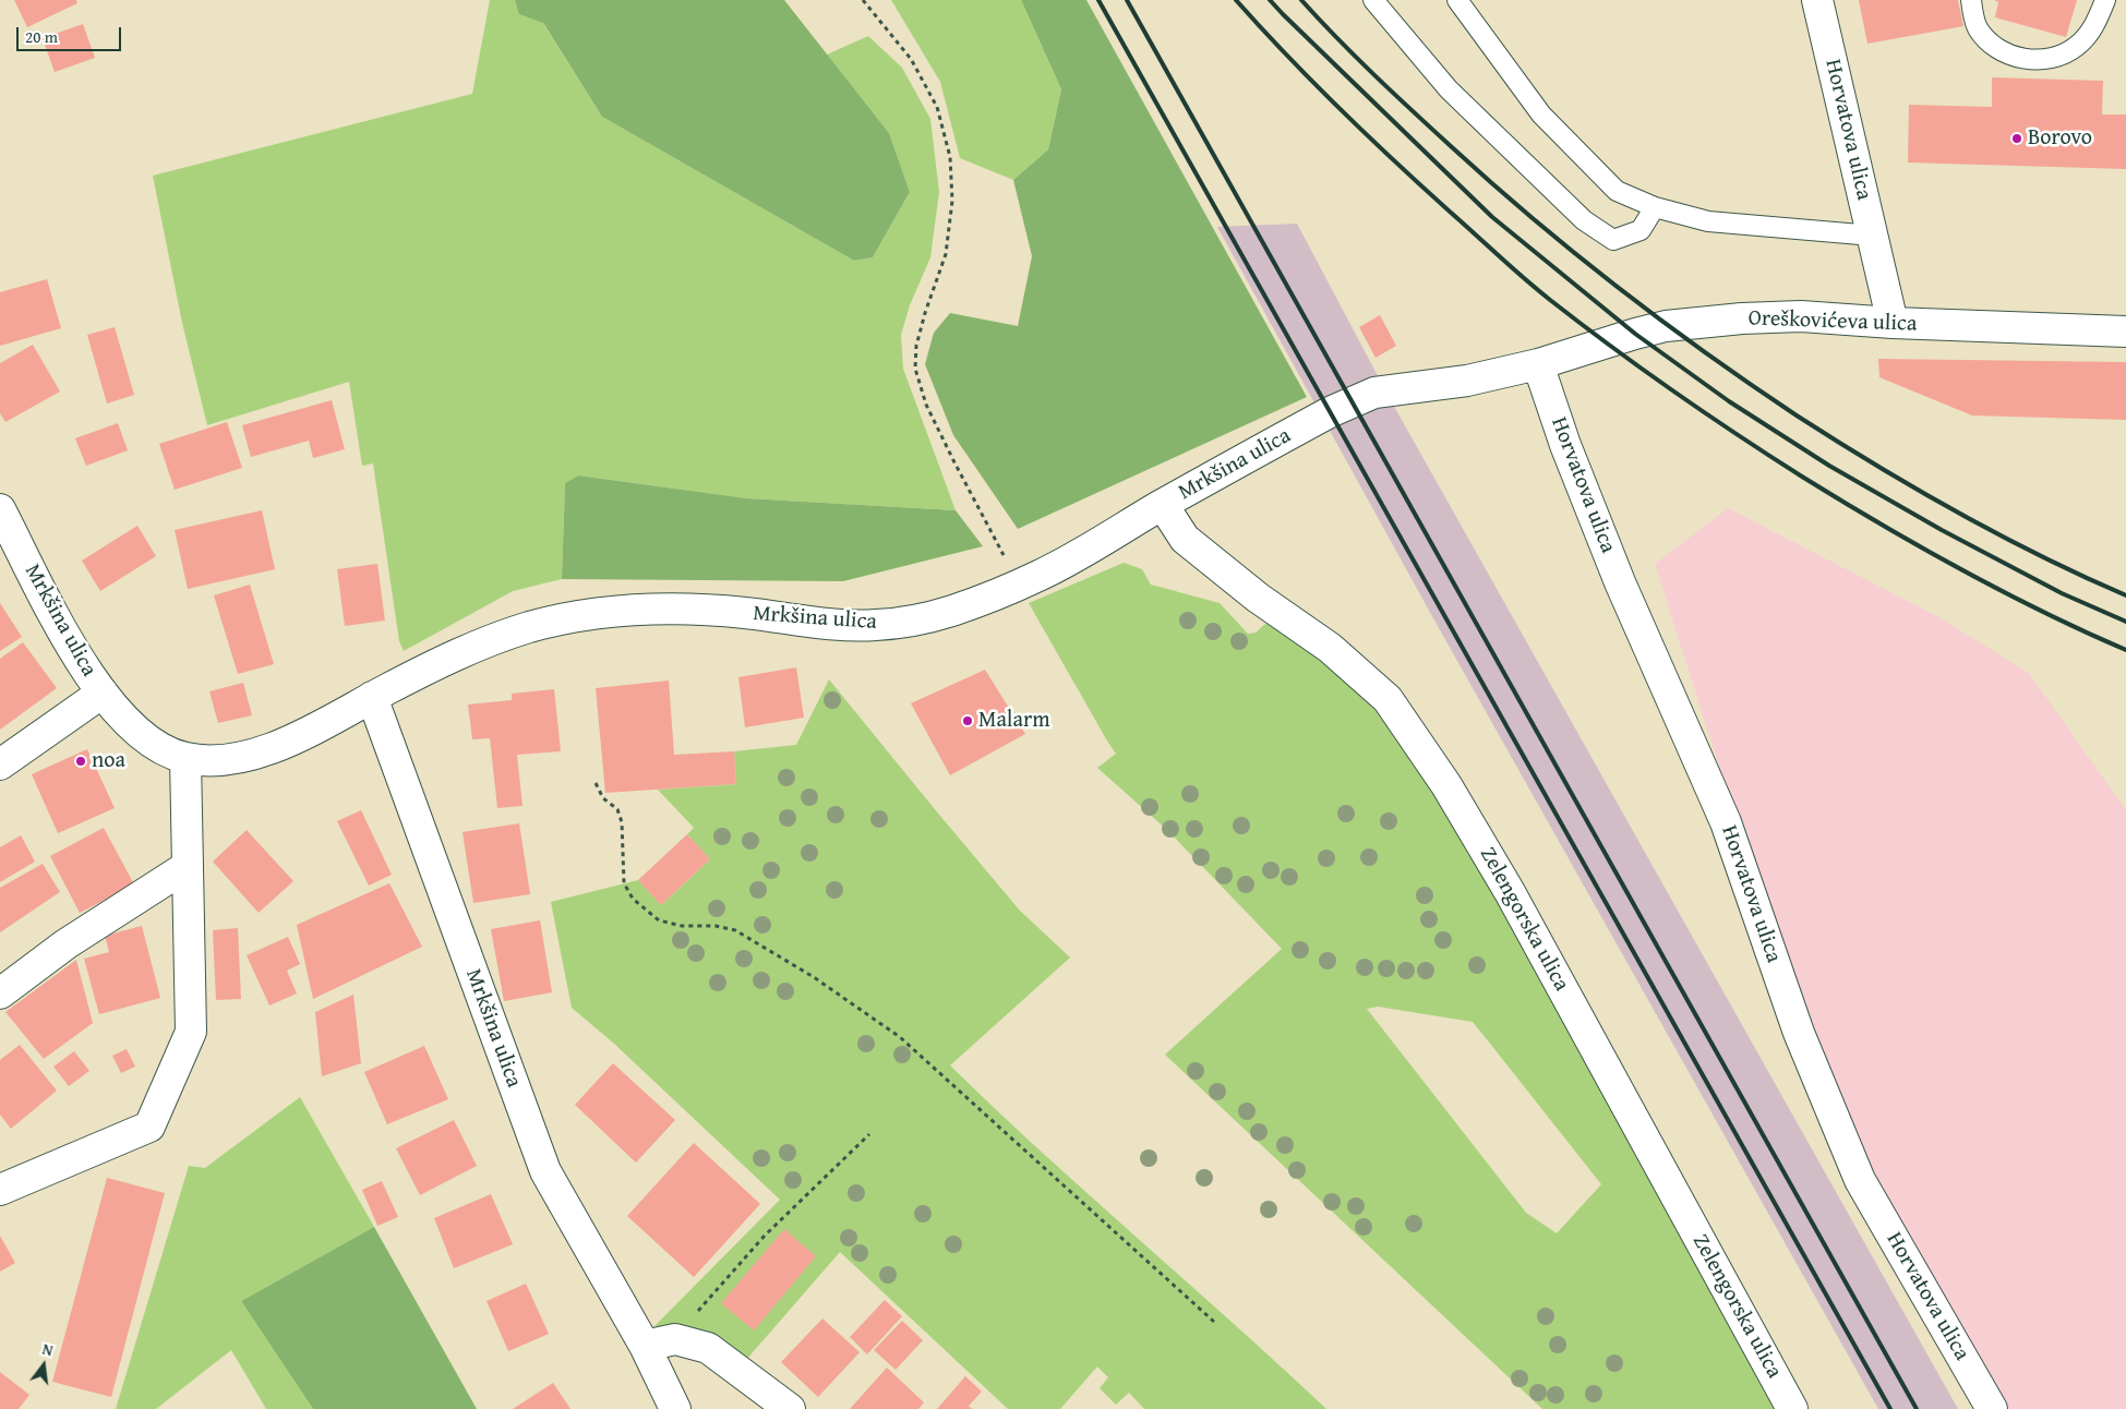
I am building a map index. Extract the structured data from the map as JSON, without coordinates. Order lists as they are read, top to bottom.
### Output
{
  "streets": {
    "street": [
      "Horvatova ulica",
      "Oreškovićeva ulica",
      "Mrkšina ulica",
      "Zelengorska ulica"
    ]
  },
  "crossings": [
    ["Horvatova ulica", "Oreškovićeva ulica"],
    ["Oreškovićeva ulica", "Mrkšina ulica"],
    ["Mrkšina ulica", "Zelengorska ulica"]
  ],
  "places": ["Borovo", "Malarm", "noa"],
  "scale_bar": "20 m",
  "north": "top"
}
